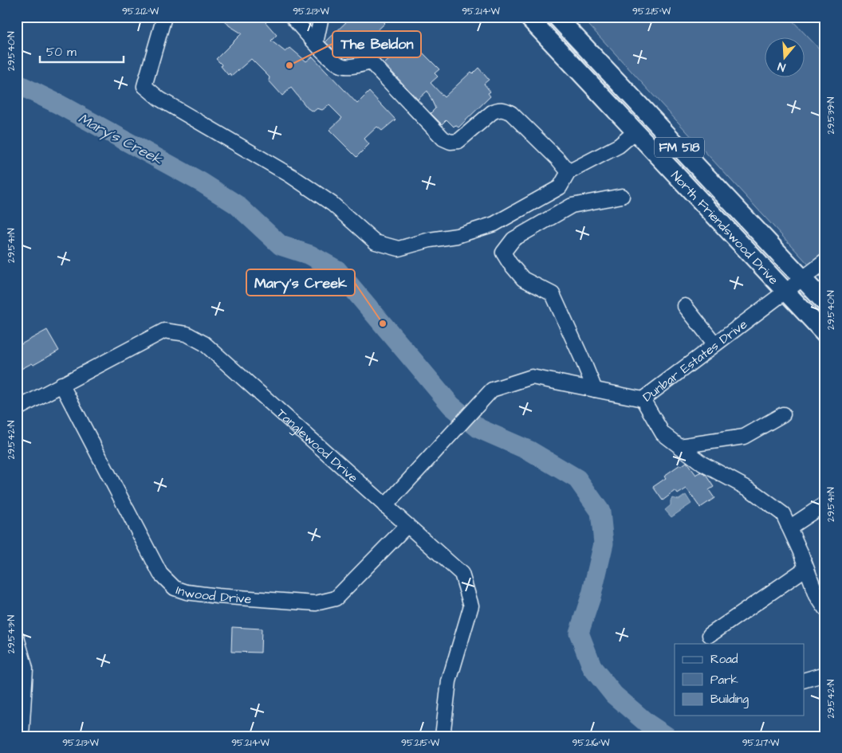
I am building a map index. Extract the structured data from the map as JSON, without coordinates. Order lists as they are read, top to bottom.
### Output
{
  "streets": {
    "main road": ["FM 518", "North Friendswood Drive"],
    "street": ["Dunbar Estates Drive", "Tanglewood Drive", "Inwood Drive"]
  },
  "crossings": [
    ["North Friendswood Drive", "Dunbar Estates Drive"],
    ["Dunbar Estates Drive", "Tanglewood Drive"],
    ["Tanglewood Drive", "Inwood Drive"]
  ],
  "water": ["Mary's Creek"],
  "places": ["The Beldon", "Mary's Creek"],
  "legend": ["Road", "Park", "Building"],
  "scale_bar": "50 m",
  "north": "bottom",
  "coordinates": [
    "95.212°W",
    "95.213°W",
    "95.214°W",
    "95.215°W",
    "29.540°N",
    "29.539°N",
    "29.541°N",
    "29.542°N",
    "29.543°N",
    "95.216°W",
    "95.217°W"
  ]
}
